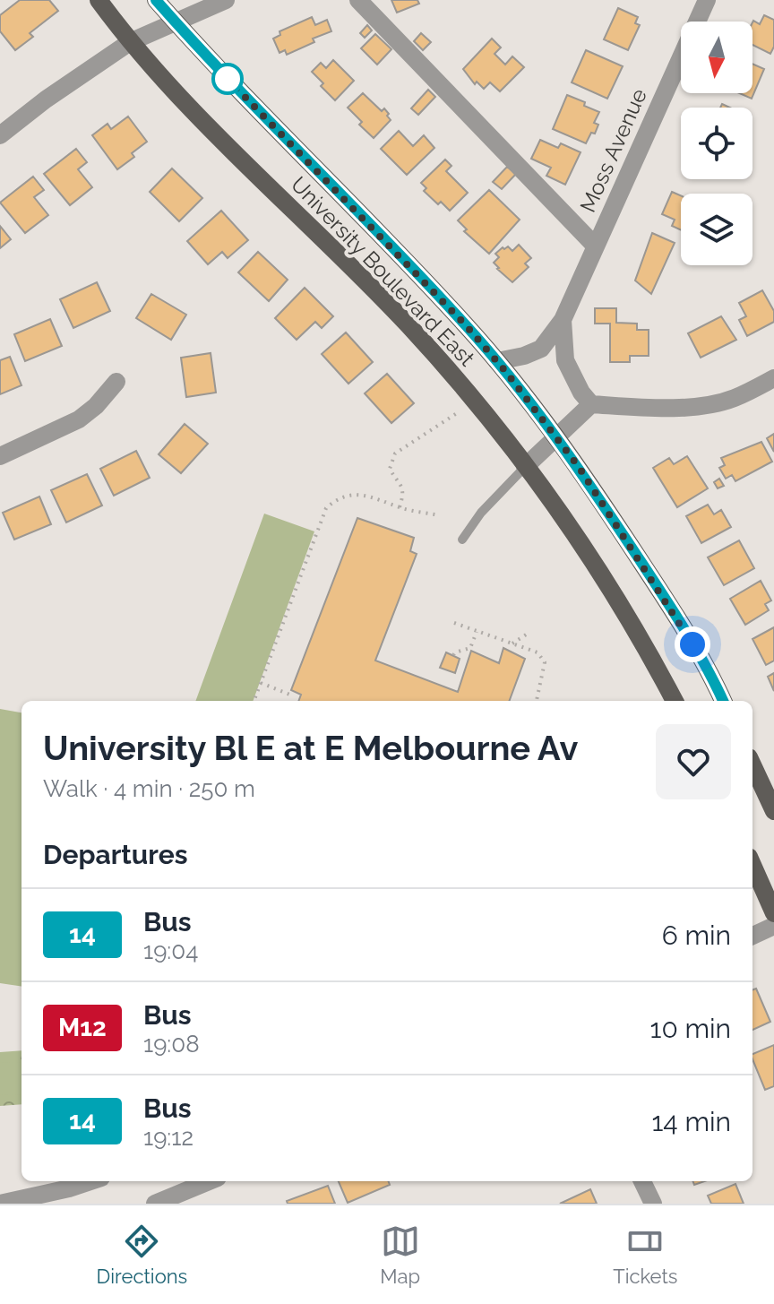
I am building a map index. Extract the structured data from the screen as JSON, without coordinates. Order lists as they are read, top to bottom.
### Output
{
  "streets": {
    "main road": ["University Boulevard East"],
    "street": ["Moss Avenue"]
  },
  "crossings": [
    ["Moss Avenue", "University Boulevard East"]
  ],
  "lines": ["bus line 14"],
  "north": "bottom",
  "page": {
    "heading": [
      ["University Bl E at E Melbourne Av", "Walk · 4 min · 250 m"],
      "Departures"
    ],
    "list": [
      {
        "mark": "14",
        "name": "Bus",
        "note": "19:04",
        "value": "6 min"
      },
      {
        "mark": "M12",
        "name": "Bus",
        "note": "19:08",
        "value": "10 min"
      },
      {
        "mark": "14",
        "name": "Bus",
        "note": "19:12",
        "value": "14 min"
      }
    ],
    "tabs": ["Directions", "Map", "Tickets"]
  }
}
